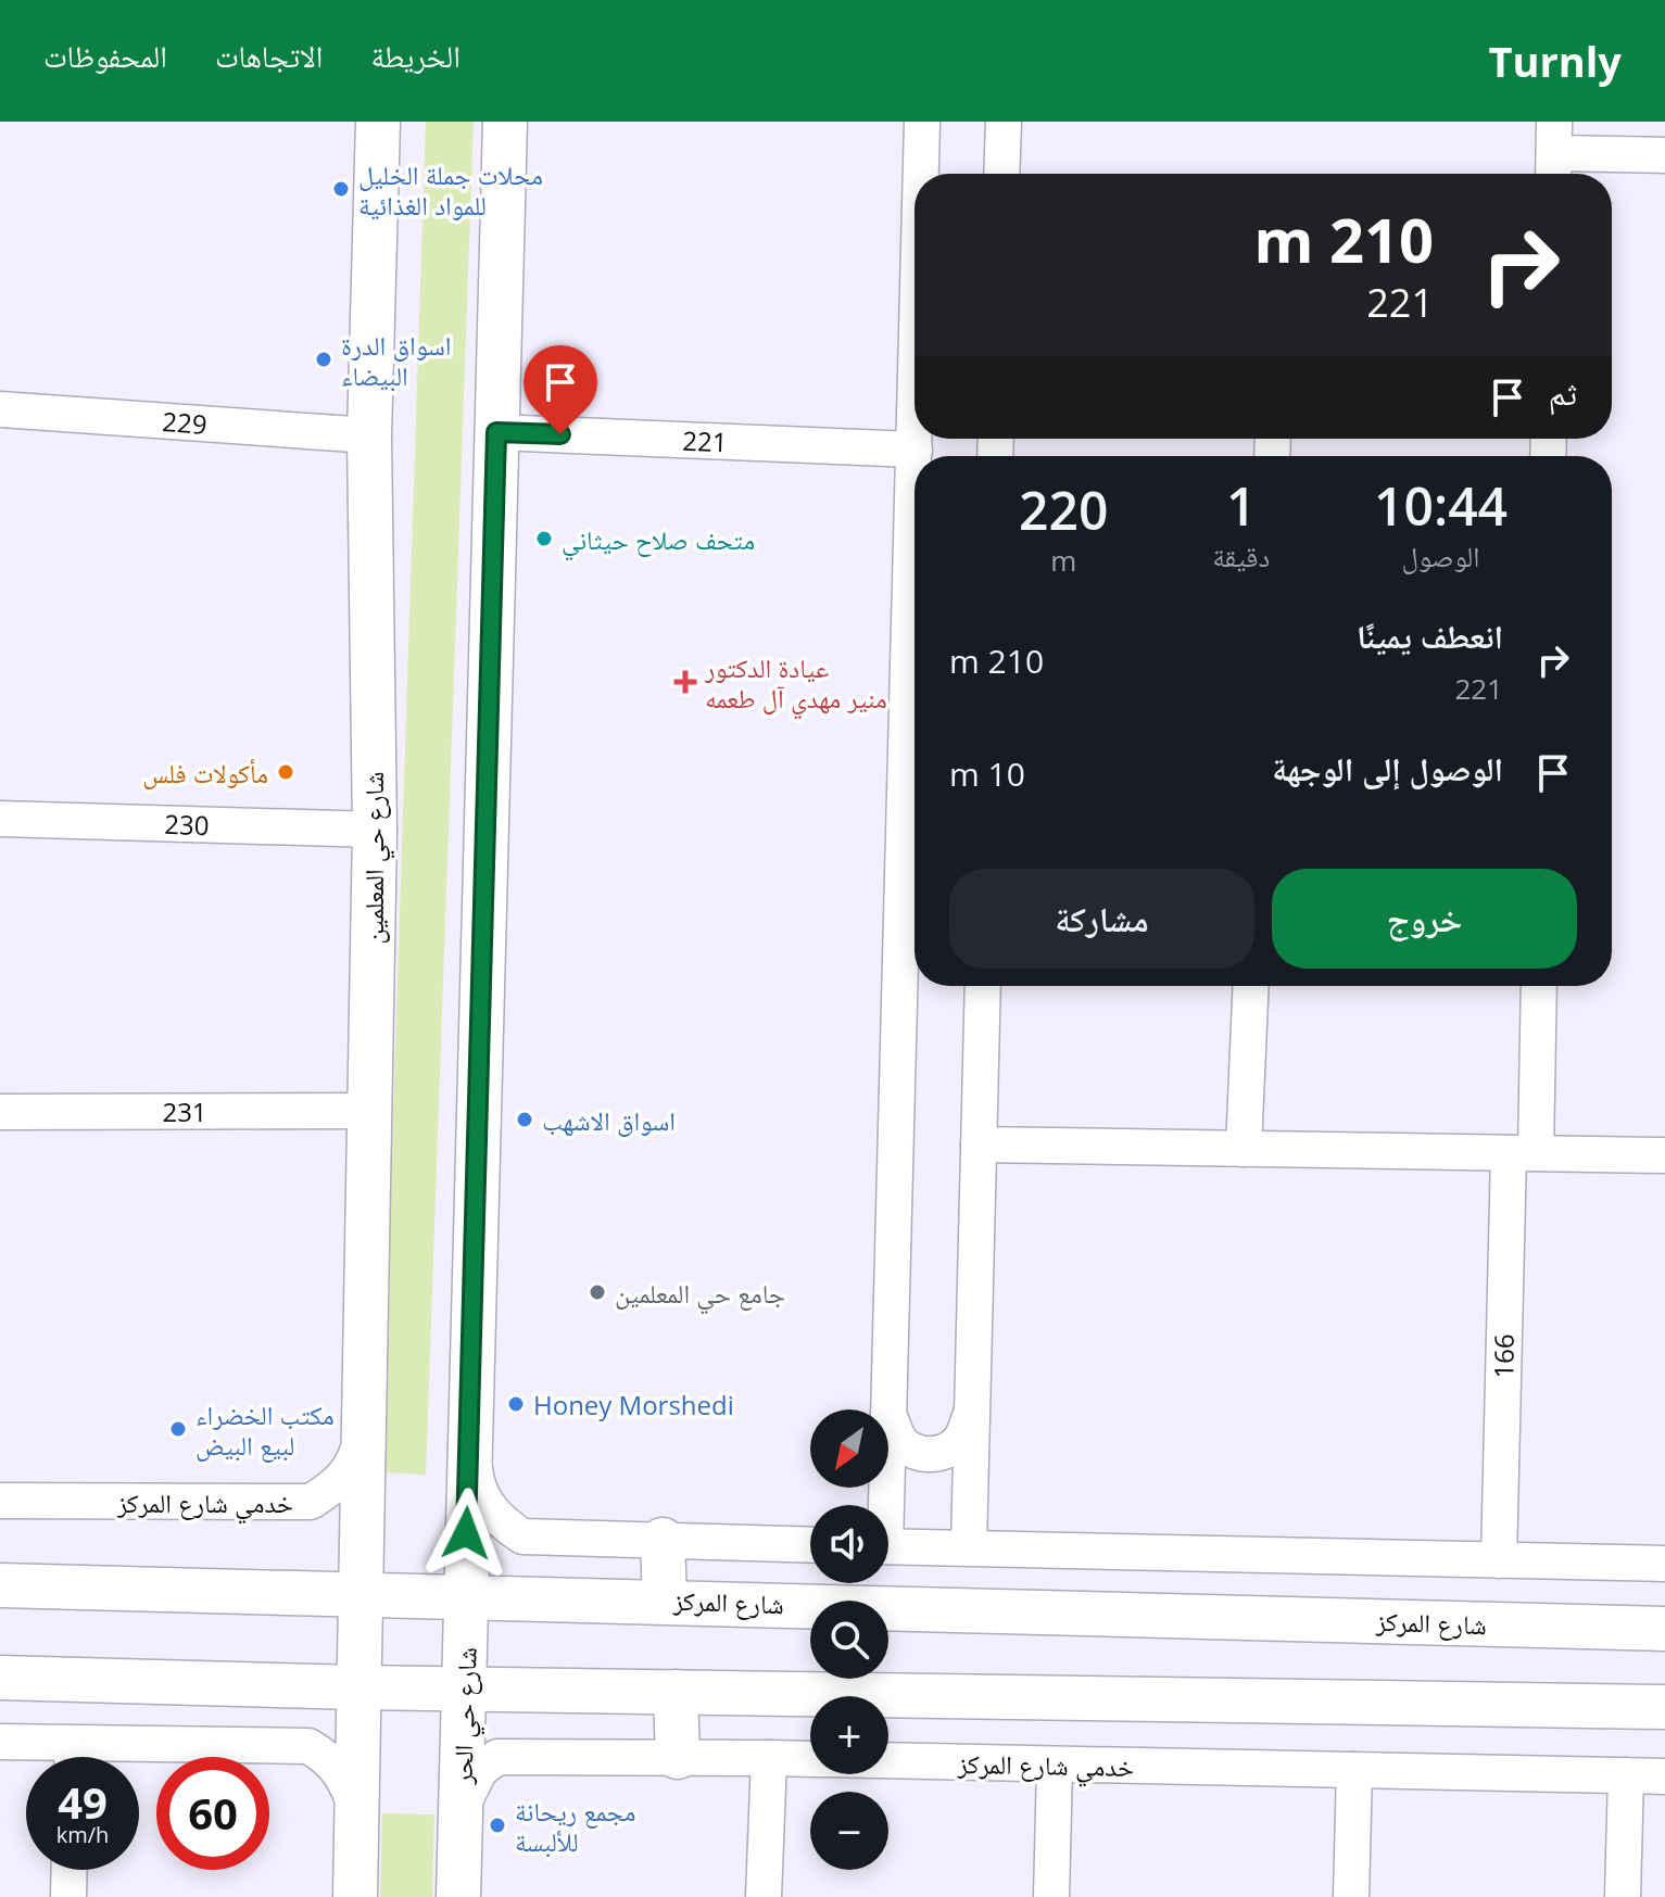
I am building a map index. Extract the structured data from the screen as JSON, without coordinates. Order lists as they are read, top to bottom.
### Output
{
  "streets": {
    "main road": ["شارع حي المعلمين", "شارع المركز", "شارع حي الحر"],
    "street": [
      "229",
      "221",
      "230",
      "231",
      "166",
      "خدمي شارع المركز"
    ]
  },
  "crossings": [
    ["229", "شارع حي المعلمين"],
    ["230", "شارع حي المعلمين"],
    ["شارع حي المعلمين", "231"],
    ["شارع حي المعلمين", "خدمي شارع المركز"],
    ["شارع حي المعلمين", "شارع المركز"],
    ["خدمي شارع المركز", "شارع حي الحر"],
    ["شارع المركز", "شارع حي الحر"]
  ],
  "places": {
    "other": [
      "محلات جملة الخليل للمواد الغذائية",
      "اسواق الدرة البيضاء",
      "متحف صلاح حيثاني",
      "مأكولات فلس",
      "اسواق الاشهب",
      "جامع حي المعلمين",
      "Honey Morshedi",
      "مكتب الخضراء لبيع البيض",
      "مجمع ريحانة للألبسة"
    ],
    "health": ["عيادة الدكتور منير مهدي آل طعمه"]
  },
  "north": "bottom left",
  "page": {
    "header": "Turnly",
    "nav": ["الخريطة", "الاتجاهات", "المحفوظات"],
    "turn": ["210 m", "221"],
    "then": "ثم",
    "eta": [
      "10:44",
      "الوصول",
      "1",
      "دقيقة",
      "220",
      "m"
    ],
    "list": [
      {
        "name": "انعطف يمينًا",
        "note": "221",
        "value": "210 m"
      },
      {
        "name": "الوصول إلى الوجهة",
        "value": "10 m"
      }
    ],
    "buttons": ["خروج", "مشاركة"],
    "map_buttons": ["+", "−"],
    "speed": "49 km/h",
    "limit": "60"
  }
}
